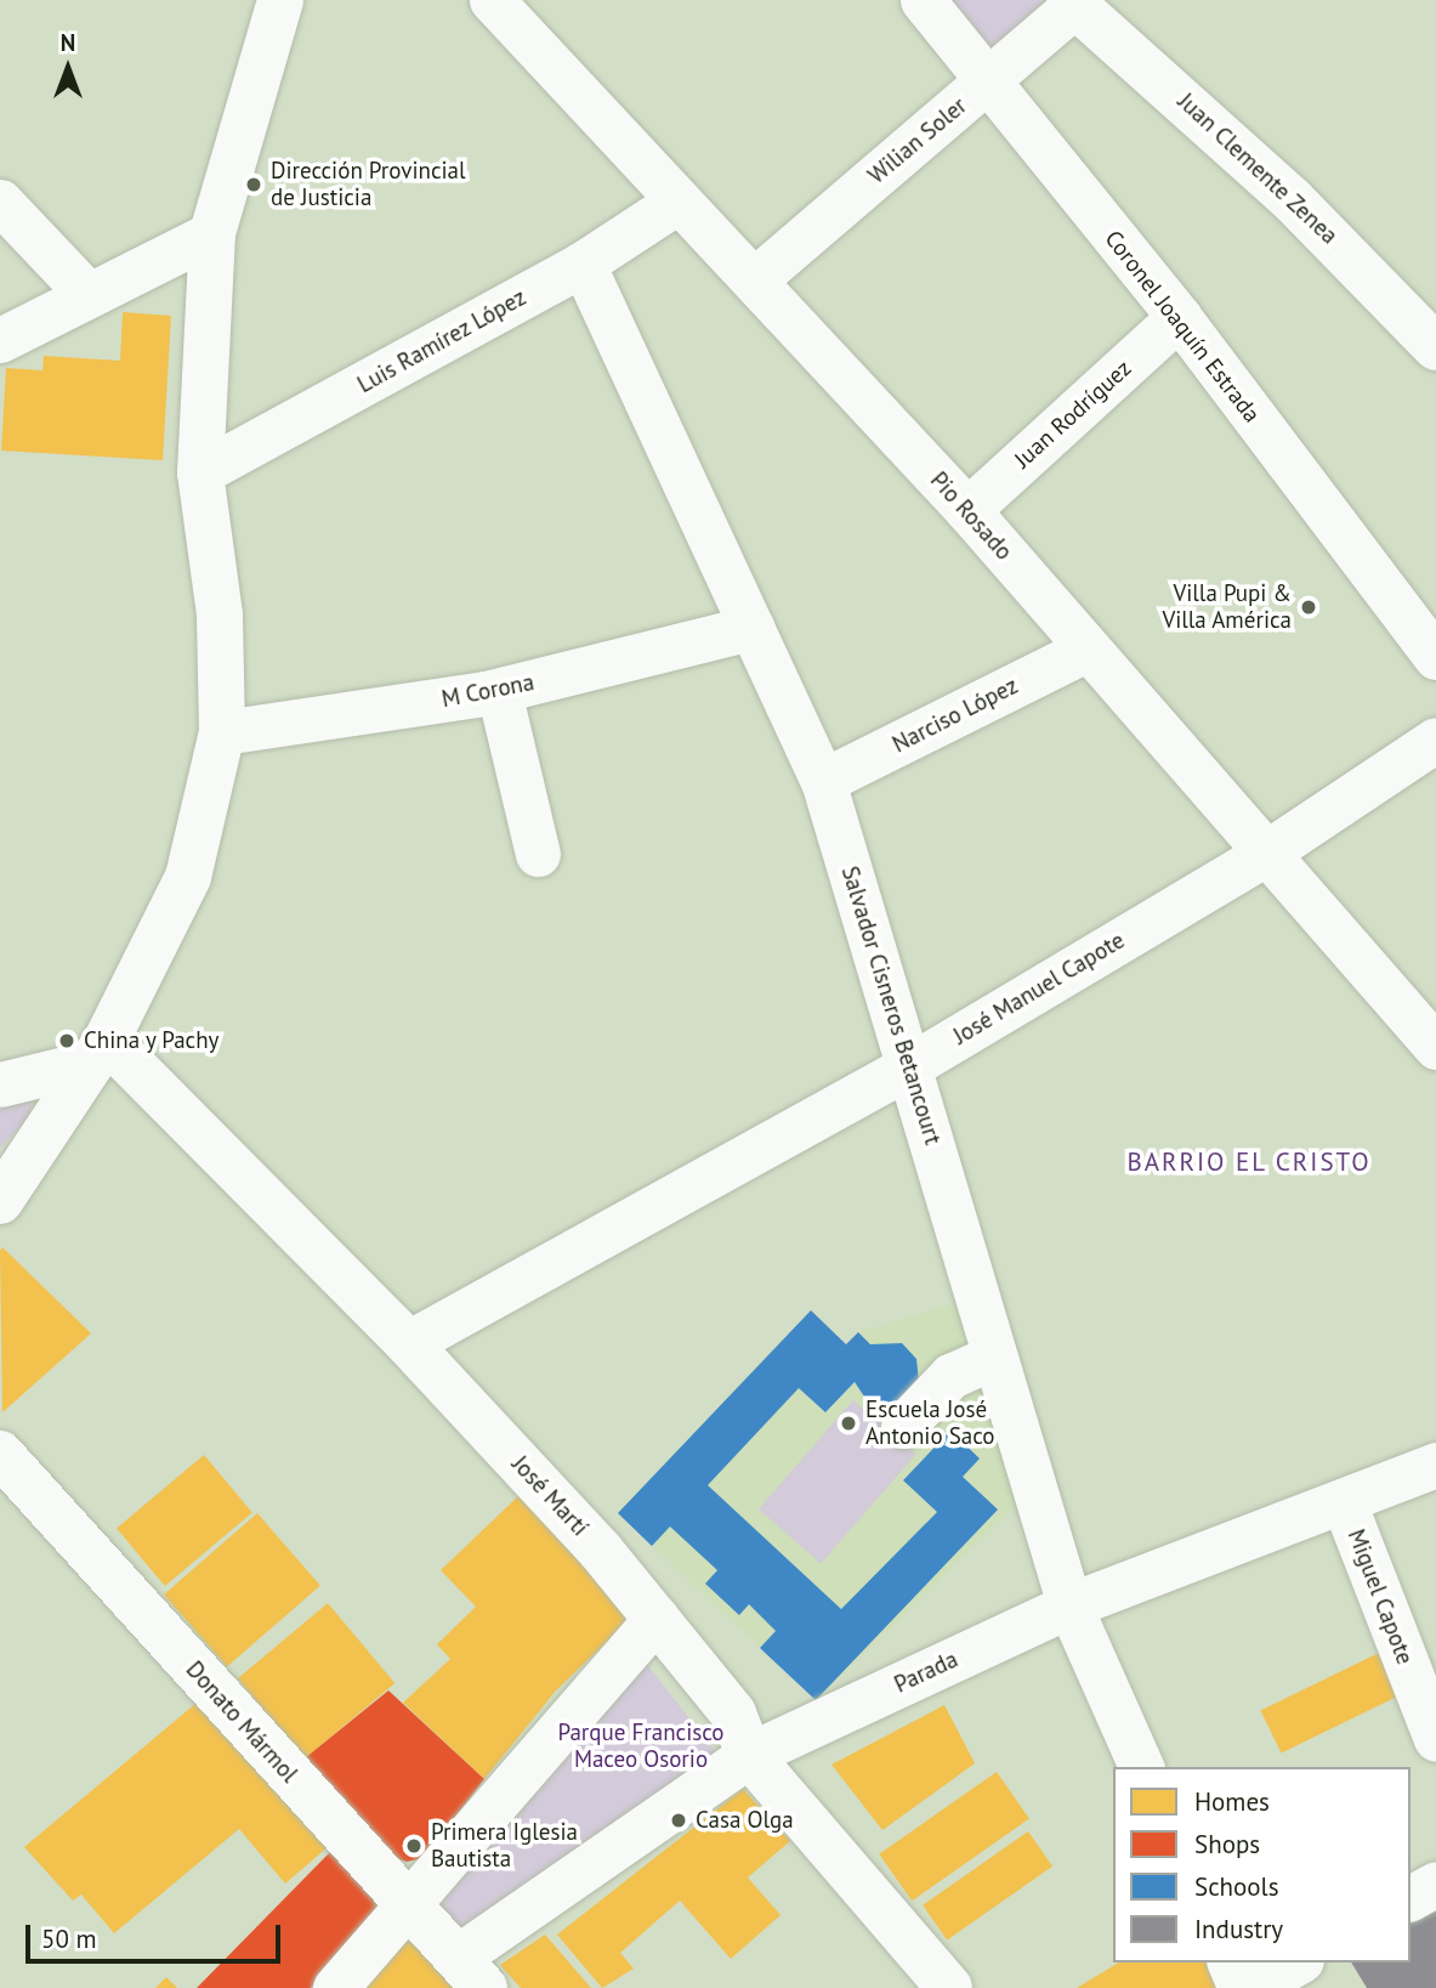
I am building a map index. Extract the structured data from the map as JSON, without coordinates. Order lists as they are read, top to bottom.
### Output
{
  "streets": {
    "main road": ["Juan Clemente Zenea", "José Martí", "Donato Mármol"],
    "street": [
      "Wilian Soler",
      "Coronel Joaquín Estrada",
      "Luis Ramírez López",
      "Juan Rodríguez",
      "Pio Rosado",
      "M Corona",
      "Narciso López",
      "José Manuel Capote",
      "Salvador Cisneros Betancourt",
      "Miguel Capote",
      "Parada"
    ]
  },
  "crossings": [
    ["Wilian Soler", "Juan Clemente Zenea"],
    ["Wilian Soler", "Coronel Joaquín Estrada"],
    ["Wilian Soler", "Pio Rosado"],
    ["Coronel Joaquín Estrada", "Juan Rodríguez"],
    ["Luis Ramírez López", "Pio Rosado"],
    ["Luis Ramírez López", "Salvador Cisneros Betancourt"],
    ["Juan Rodríguez", "Pio Rosado"],
    ["Pio Rosado", "Narciso López"],
    ["Pio Rosado", "José Manuel Capote"],
    ["M Corona", "Salvador Cisneros Betancourt"],
    ["Narciso López", "Salvador Cisneros Betancourt"],
    ["José Manuel Capote", "Salvador Cisneros Betancourt"],
    ["José Manuel Capote", "José Martí"],
    ["Salvador Cisneros Betancourt", "Parada"],
    ["José Martí", "Parada"],
    ["Miguel Capote", "Parada"],
    ["Parada", "Donato Mármol"]
  ],
  "districts": ["BARRIO EL CRISTO"],
  "parks": ["Parque Francisco Maceo Osorio"],
  "places": [
    "Dirección Provincial de Justicia",
    "Villa Pupi & Villa América",
    "China y Pachy",
    "Escuela José Antonio Saco",
    "Casa Olga",
    "Primera Iglesia Bautista"
  ],
  "legend": [
    "Homes",
    "Shops",
    "Schools",
    "Industry"
  ],
  "scale_bar": "50 m",
  "north": "top"
}
